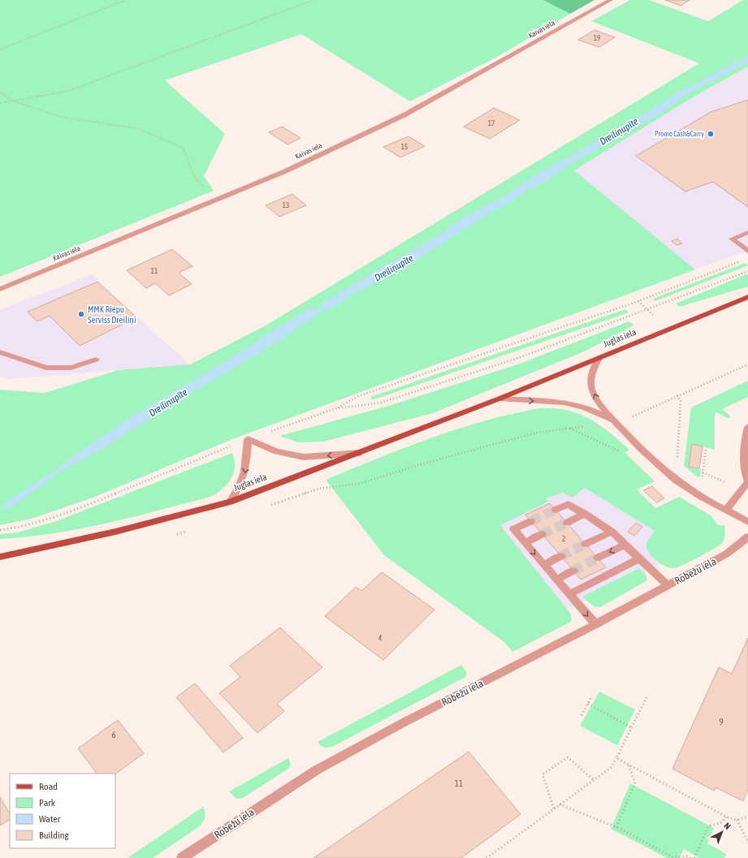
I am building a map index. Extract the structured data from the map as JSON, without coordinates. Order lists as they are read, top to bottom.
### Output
{
  "streets": {
    "main road": ["Juglas iela"],
    "street": ["Kaivas iela", "Robežu iela"]
  },
  "water": ["Dreiliņupīte"],
  "places": ["Promo Cash&Carry", "MMK Riepu Serviss Dreiliņi"],
  "house_numbers": [
    "19",
    "17",
    "15",
    "13",
    "11",
    "2",
    "4",
    "9",
    "6",
    "11"
  ],
  "legend": [
    "Road",
    "Park",
    "Water",
    "Building"
  ],
  "north": "top right"
}
